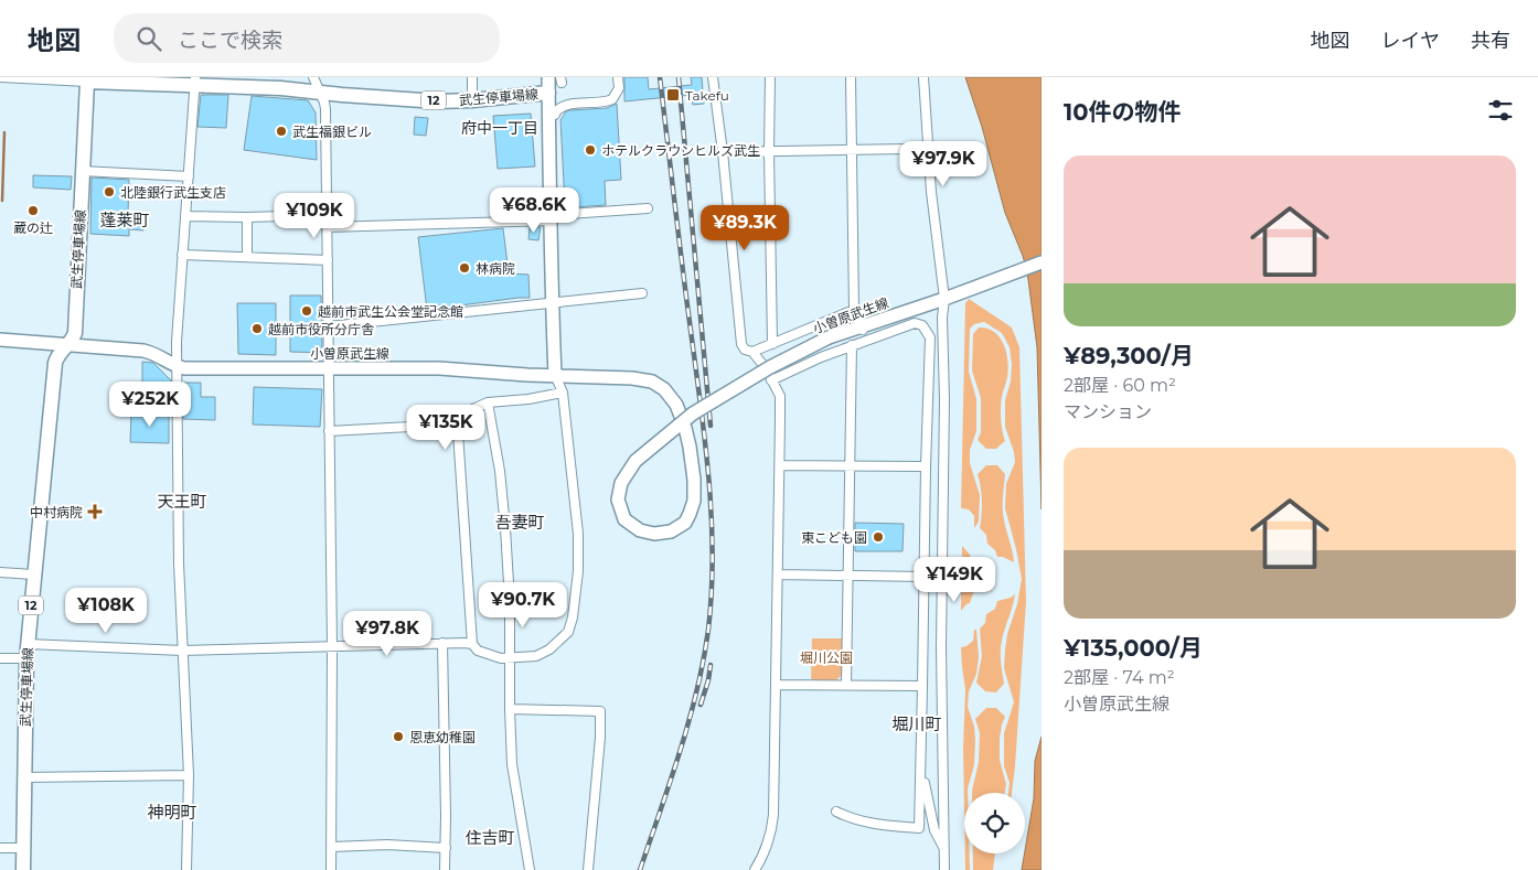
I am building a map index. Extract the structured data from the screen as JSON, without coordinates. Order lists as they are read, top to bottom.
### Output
{
  "streets": {
    "main road": ["武生停車場線", "12", "小曽原武生線"]
  },
  "crossings": [
    ["武生停車場線", "小曽原武生線"]
  ],
  "districts": [
    "府中一丁目",
    "蓬莱町",
    "天王町",
    "吾妻町",
    "堀川町",
    "神明町",
    "住吉町"
  ],
  "parks": ["堀川公園"],
  "places": {
    "transit": ["Takefu"],
    "other": [
      "武生福銀ビル",
      "ホテルクラウンヒルズ武生",
      "北陸銀行武生支店",
      "蔵の辻",
      "林病院",
      "越前市武生公会堂記念館",
      "越前市役所分庁舎",
      "東こども園",
      "恩恵幼稚園"
    ],
    "health": ["中村病院"]
  },
  "page": {
    "header": "地図",
    "search": "ここで検索",
    "nav": ["地図", "レイヤ", "共有"],
    "heading": "10件の物件",
    "price": [
      "¥97.9K",
      "¥68.6K",
      "¥109K",
      "¥89.3K",
      "¥252K",
      "¥135K",
      "¥149K",
      "¥90.7K",
      "¥108K",
      "¥97.8K"
    ],
    "list": [
      {
        "name": "¥89,300/月",
        "note": "2部屋 · 60 m² · マンション"
      },
      {
        "name": "¥135,000/月",
        "note": "2部屋 · 74 m² · 小曽原武生線"
      }
    ]
  }
}
